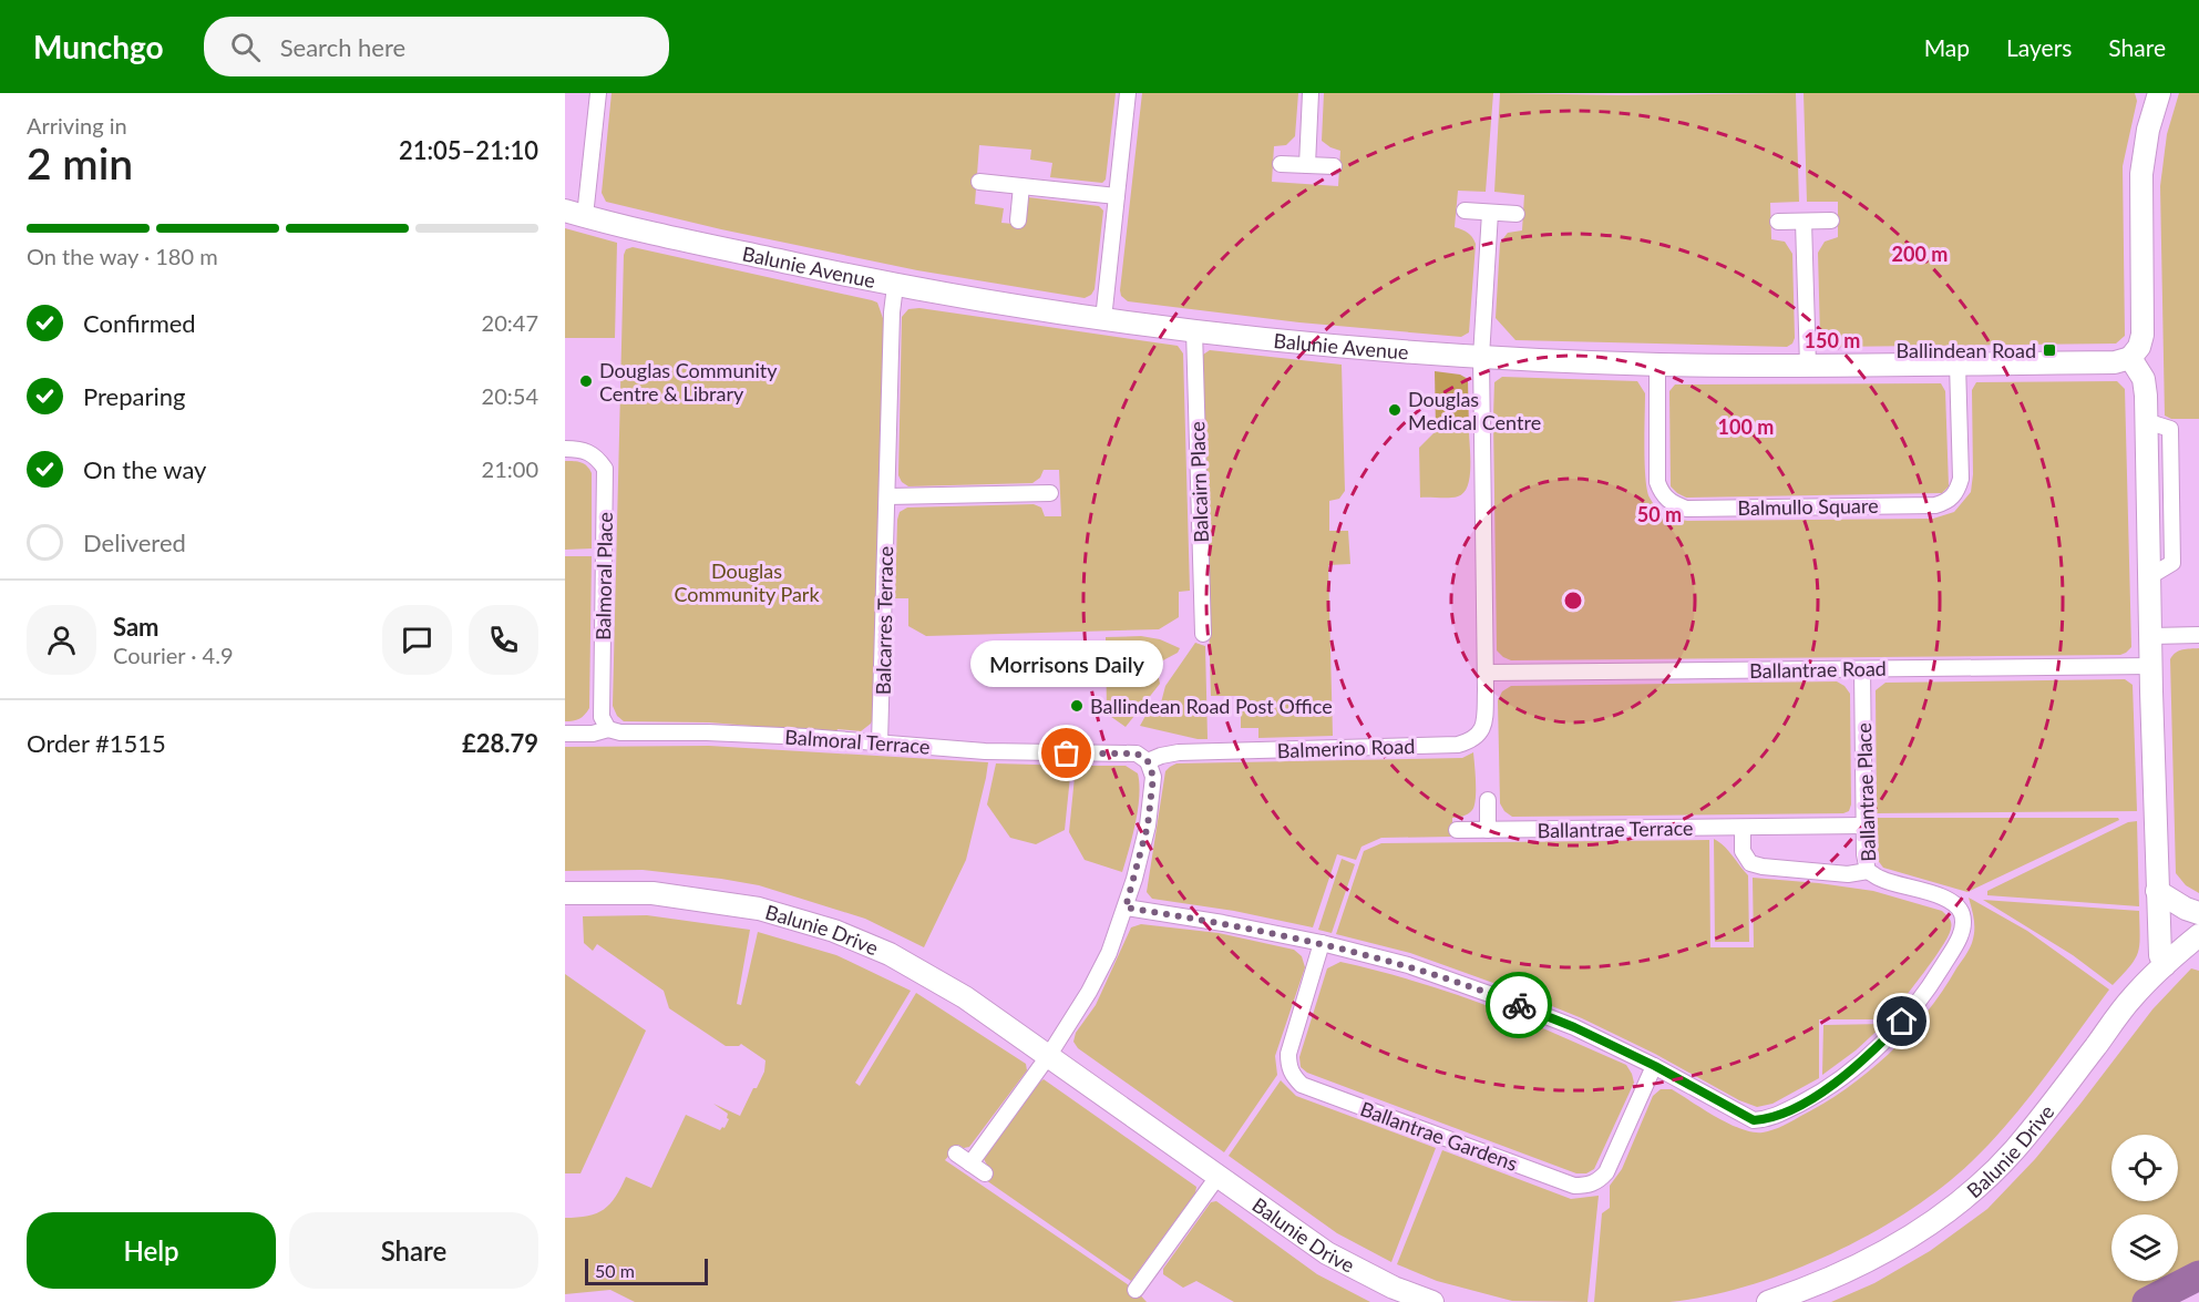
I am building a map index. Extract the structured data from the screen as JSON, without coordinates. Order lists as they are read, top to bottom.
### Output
{
  "streets": {
    "street": [
      "Balunie Avenue",
      "Balcairn Place",
      "Balmullo Square",
      "Balmoral Place",
      "Balcarres Terrace",
      "Ballantrae Road",
      "Balmoral Terrace",
      "Balmerino Road",
      "Ballantrae Place",
      "Ballantrae Terrace",
      "Balunie Drive",
      "Ballantrae Gardens"
    ]
  },
  "crossings": [
    ["Balunie Avenue", "Balcairn Place"],
    ["Balunie Avenue", "Balmullo Square"],
    ["Balunie Avenue", "Balcarres Terrace"],
    ["Balunie Avenue", "Balmerino Road"],
    ["Balmoral Place", "Balmoral Terrace"],
    ["Balcarres Terrace", "Balmoral Terrace"],
    ["Ballantrae Road", "Balmerino Road"],
    ["Ballantrae Road", "Ballantrae Place"],
    ["Balmoral Terrace", "Balmerino Road"],
    ["Ballantrae Place", "Ballantrae Terrace"],
    ["Ballantrae Place", "Ballantrae Gardens"]
  ],
  "parks": ["Douglas Community Park"],
  "places": {
    "transit": ["Ballindean Road"],
    "other": [
      "Douglas Community Centre & Library",
      "Douglas Medical Centre",
      "Ballindean Road Post Office",
      "Morrisons Daily"
    ]
  },
  "scale_bar": "50 m",
  "page": {
    "header": "Munchgo",
    "search": "Search here",
    "nav": ["Map", "Layers", "Share"],
    "heading": ["2 min", "Arriving in", "21:05–21:10"],
    "panel": [
      "Sam",
      "Courier · 4.9",
      "Order #1515",
      "£28.79"
    ],
    "bar": "On the way · 180 m",
    "list": [
      ["Confirmed", "20:47"],
      ["Preparing", "20:54"],
      ["On the way", "21:00"],
      "Delivered"
    ],
    "bubble": "Morrisons Daily",
    "buttons": ["Help", "Share"],
    "scale": "50 m"
  },
  "rings": [
    "200 m",
    "150 m",
    "100 m",
    "50 m"
  ]
}
